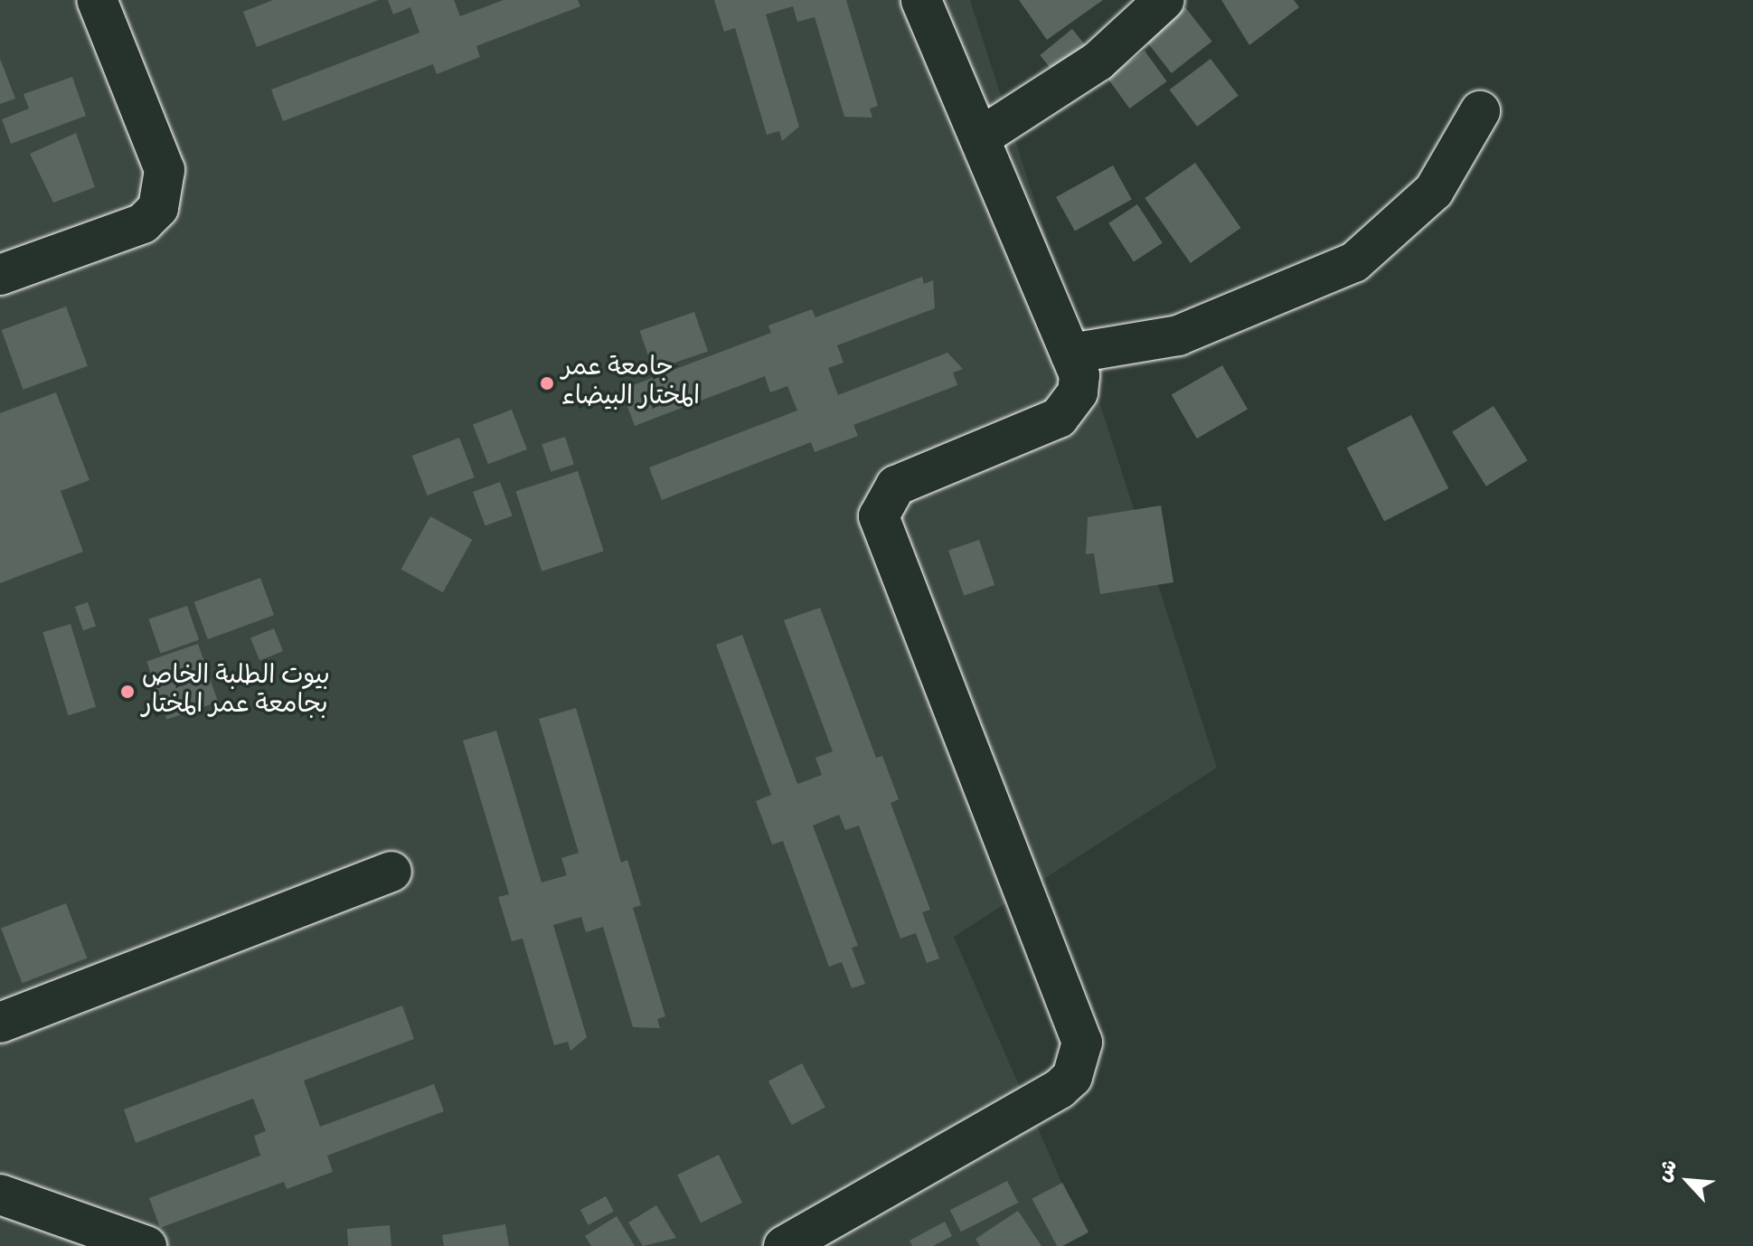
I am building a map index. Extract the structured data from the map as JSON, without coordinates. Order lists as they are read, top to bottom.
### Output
{
  "places": ["جامعة عمر المختار البيضاء", "بيوت الطلبة الخاص بجامعة عمر المختار"],
  "north": "top left"
}
